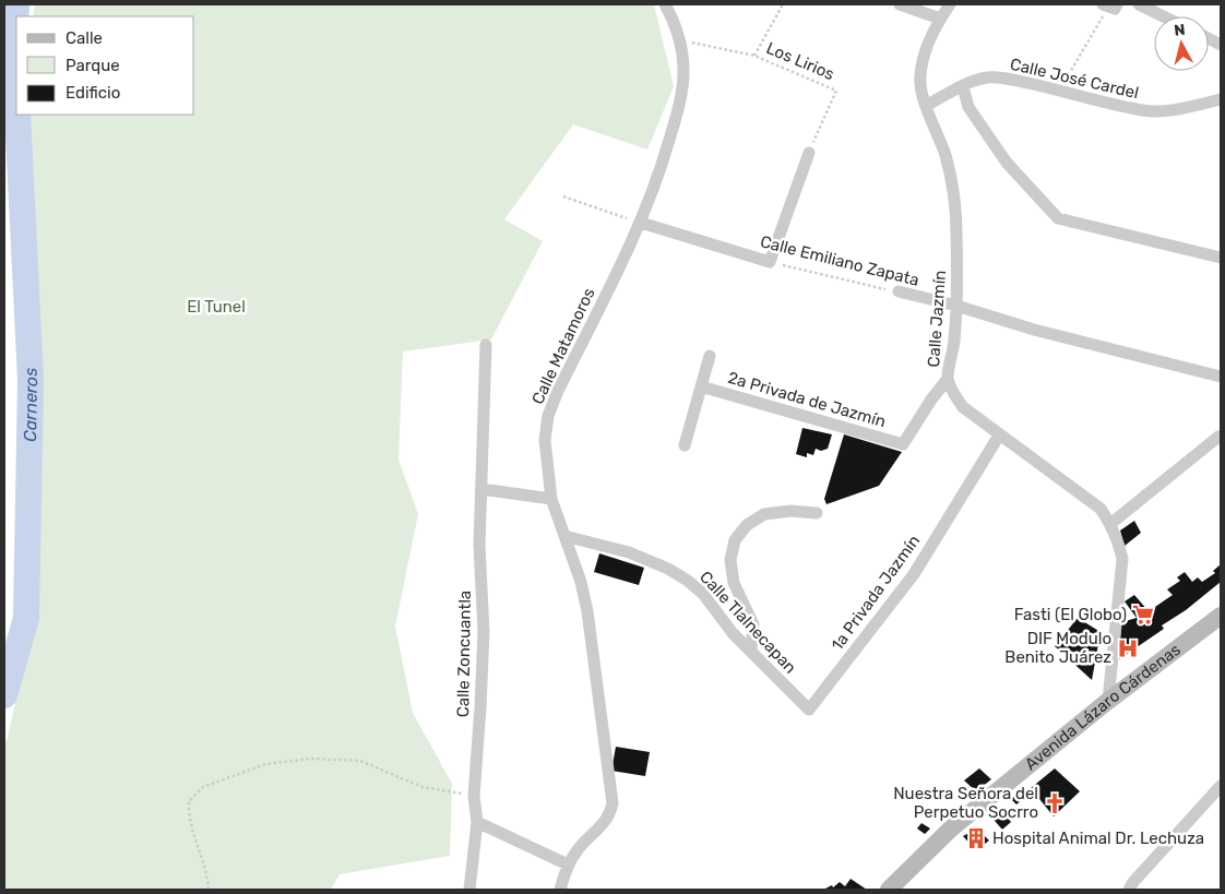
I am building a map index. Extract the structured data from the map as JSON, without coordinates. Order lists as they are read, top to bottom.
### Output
{
  "streets": {
    "main road": ["Avenida Lázaro Cárdenas"],
    "street": [
      "Calle José Cardel",
      "Calle Emiliano Zapata",
      "Calle Jazmín",
      "Calle Matamoros",
      "2a Privada de Jazmín",
      "1a Privada Jazmín",
      "Calle Tlalnecapan",
      "Calle Zoncuantla"
    ],
    "path": ["Los Lirios"]
  },
  "crossings": [
    ["Los Lirios", "Calle Matamoros"],
    ["Calle José Cardel", "Calle Jazmín"],
    ["Calle Emiliano Zapata", "Calle Jazmín"],
    ["Calle Emiliano Zapata", "Calle Matamoros"],
    ["Calle Jazmín", "2a Privada de Jazmín"],
    ["Calle Jazmín", "1a Privada Jazmín"],
    ["Calle Jazmín", "Avenida Lázaro Cárdenas"],
    ["Calle Matamoros", "Calle Tlalnecapan"],
    ["1a Privada Jazmín", "Calle Tlalnecapan"]
  ],
  "water": ["Carneros"],
  "parks": ["El Tunel"],
  "places": {
    "supermarket": ["Fasti (El Globo)"],
    "hospital": ["DIF Modulo Benito Juárez"],
    "church": ["Nuestra Señora del Perpetuo Socrro"],
    "building": ["Hospital Animal Dr. Lechuza"]
  },
  "legend": ["Calle", "Parque", "Edificio"],
  "north": "top"
}
